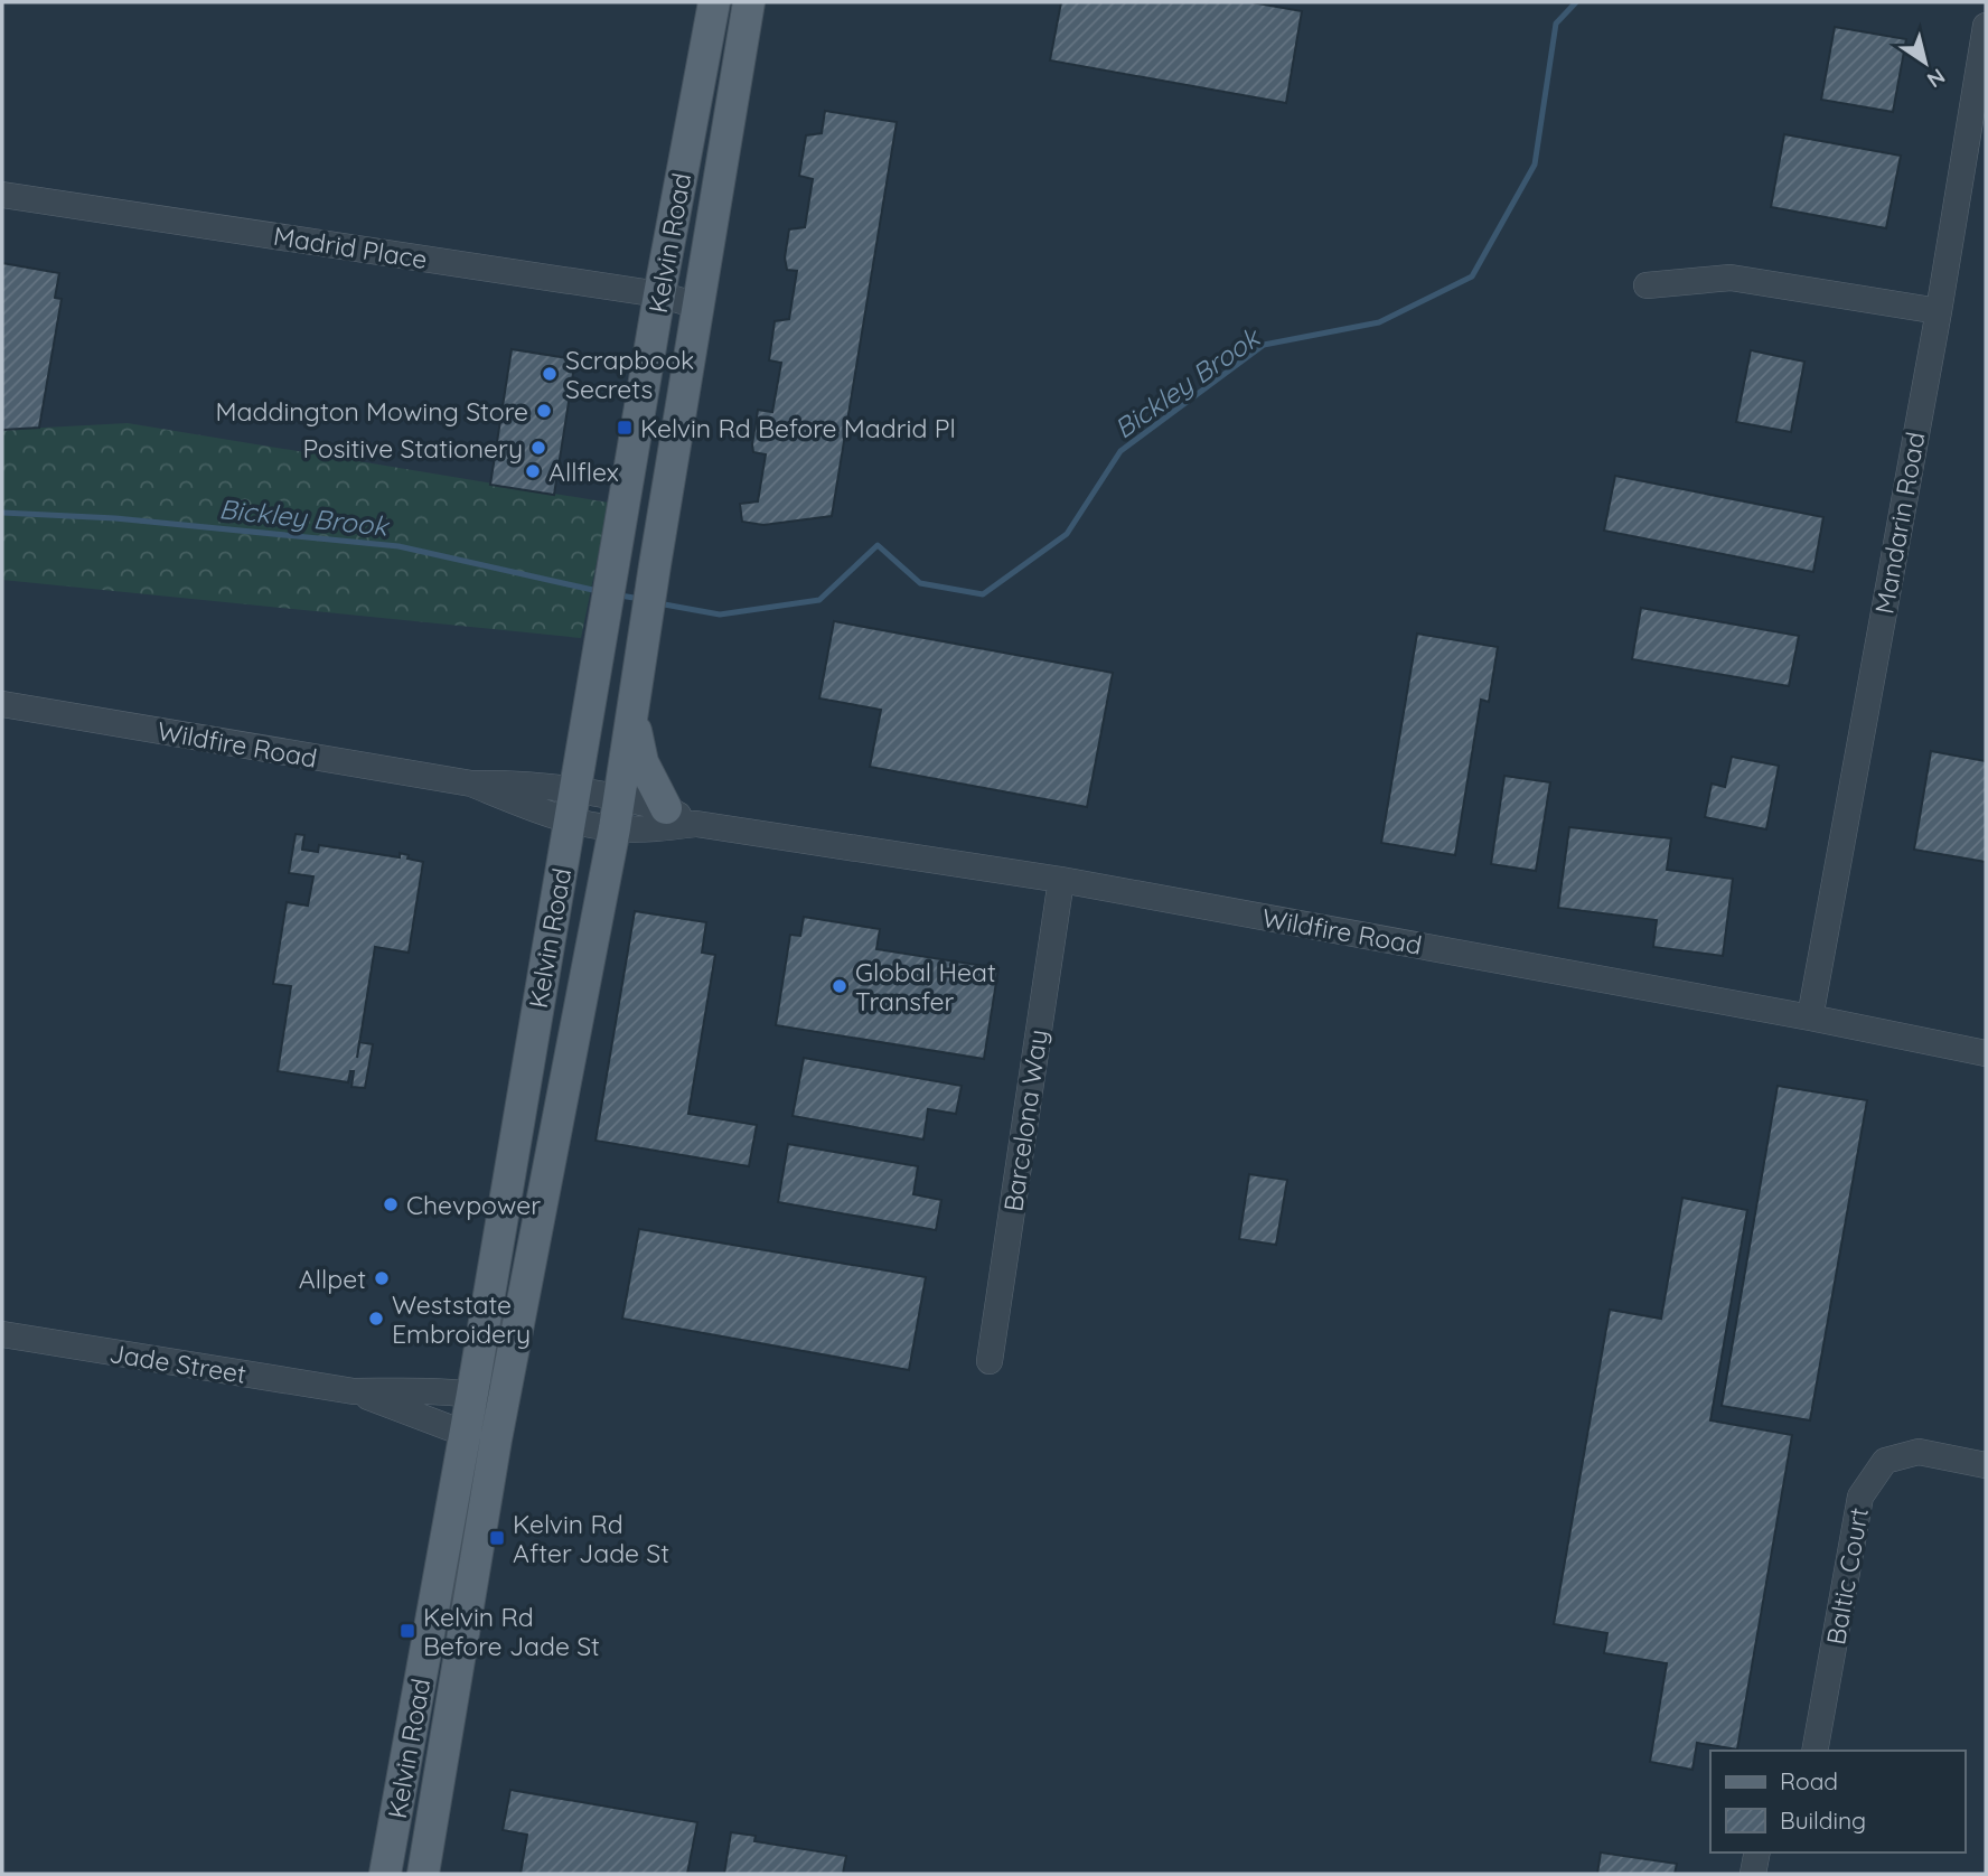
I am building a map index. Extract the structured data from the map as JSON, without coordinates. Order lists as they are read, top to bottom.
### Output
{
  "streets": {
    "main road": ["Kelvin Road"],
    "street": [
      "Madrid Place",
      "Mandarin Road",
      "Wildfire Road",
      "Barcelona Way",
      "Jade Street",
      "Baltic Court"
    ]
  },
  "crossings": [
    ["Kelvin Road", "Madrid Place"],
    ["Kelvin Road", "Wildfire Road"],
    ["Kelvin Road", "Jade Street"],
    ["Mandarin Road", "Wildfire Road"],
    ["Wildfire Road", "Barcelona Way"]
  ],
  "water": ["Bickley Brook"],
  "places": {
    "other": [
      "Scrapbook Secrets",
      "Maddington Mowing Store",
      "Positive Stationery",
      "Allflex",
      "Global Heat Transfer",
      "Chevpower",
      "Allpet",
      "Weststate Embroidery"
    ],
    "transit": ["Kelvin Rd Before Madrid Pl", "Kelvin Rd After Jade St", "Kelvin Rd Before Jade St"]
  },
  "legend": ["Road", "Building"],
  "north": "bottom right"
}
